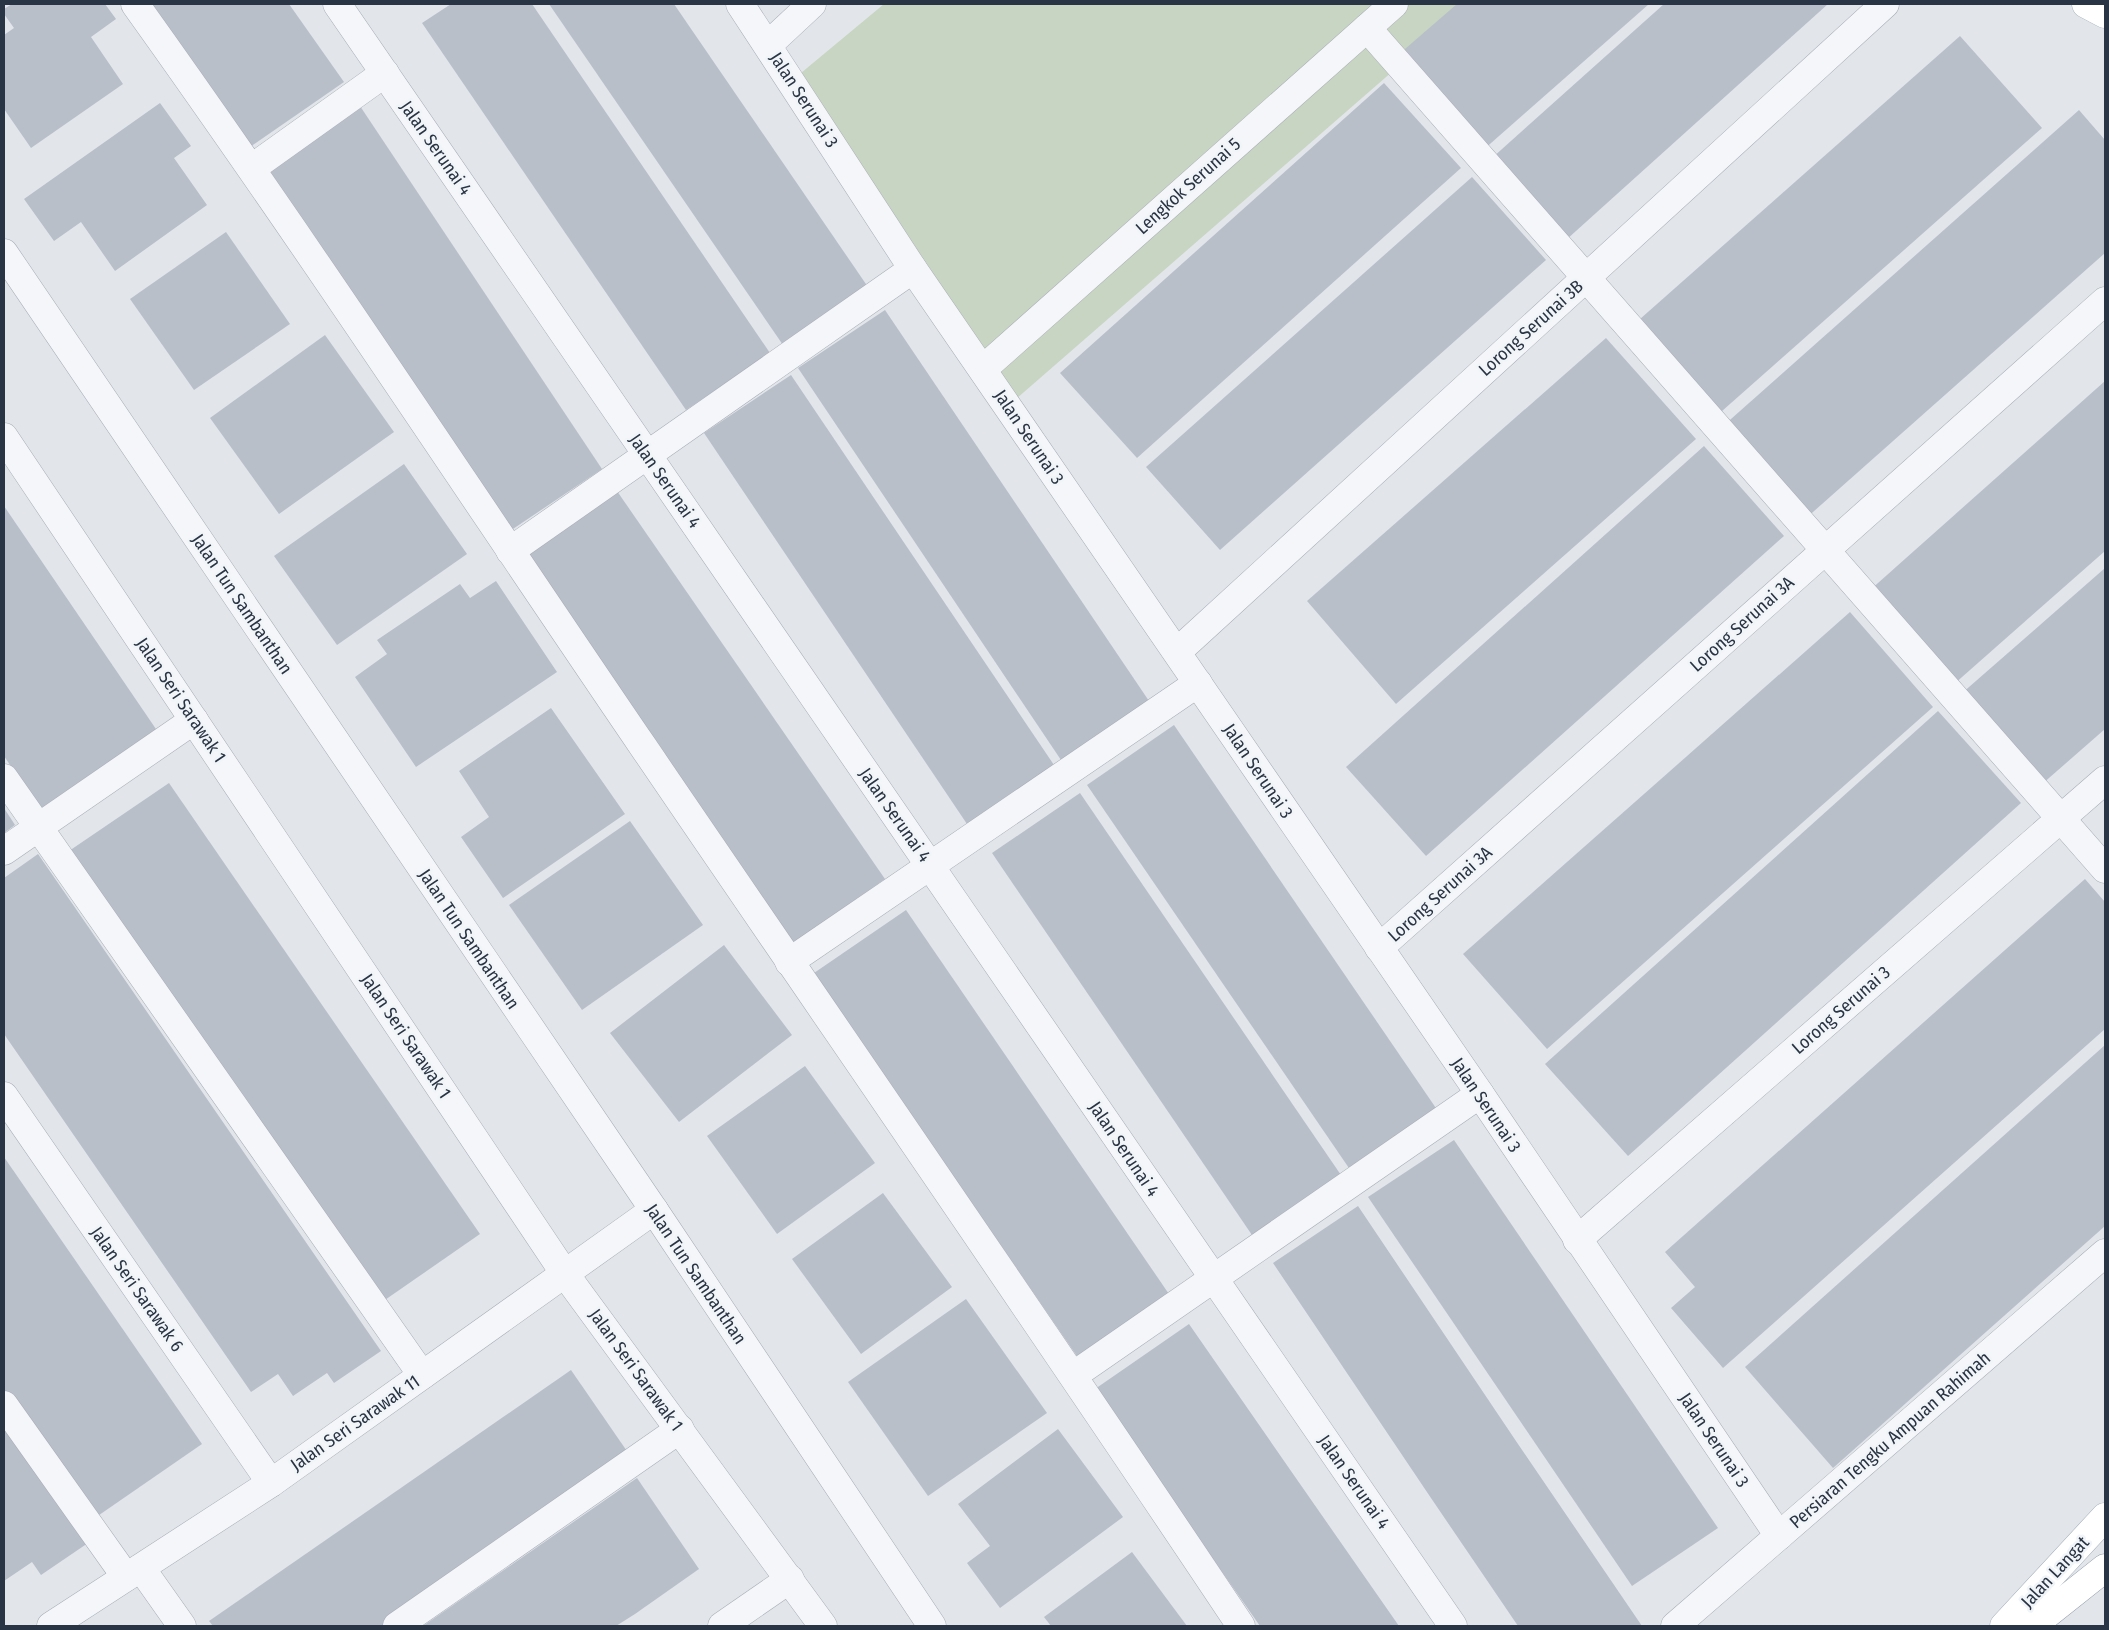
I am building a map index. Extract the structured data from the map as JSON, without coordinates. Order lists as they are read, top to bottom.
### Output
{
  "streets": {
    "main road": ["Jalan Langat"],
    "street": [
      "Jalan Serunai 3",
      "Jalan Serunai 4",
      "Lengkok Serunai 5",
      "Lorong Serunai 3B",
      "Jalan Tun Sambanthan",
      "Lorong Serunai 3A",
      "Jalan Seri Sarawak 1",
      "Lorong Serunai 3",
      "Jalan Seri Sarawak 6",
      "Jalan Seri Sarawak 11",
      "Persiaran Tengku Ampuan Rahimah"
    ]
  },
  "crossings": [
    ["Jalan Serunai 3", "Lengkok Serunai 5"],
    ["Jalan Serunai 3", "Lorong Serunai 3B"],
    ["Jalan Serunai 3", "Lorong Serunai 3A"],
    ["Jalan Serunai 3", "Lorong Serunai 3"],
    ["Jalan Serunai 3", "Persiaran Tengku Ampuan Rahimah"],
    ["Jalan Tun Sambanthan", "Jalan Seri Sarawak 11"],
    ["Jalan Seri Sarawak 1", "Jalan Seri Sarawak 11"],
    ["Jalan Seri Sarawak 6", "Jalan Seri Sarawak 11"]
  ]
}
